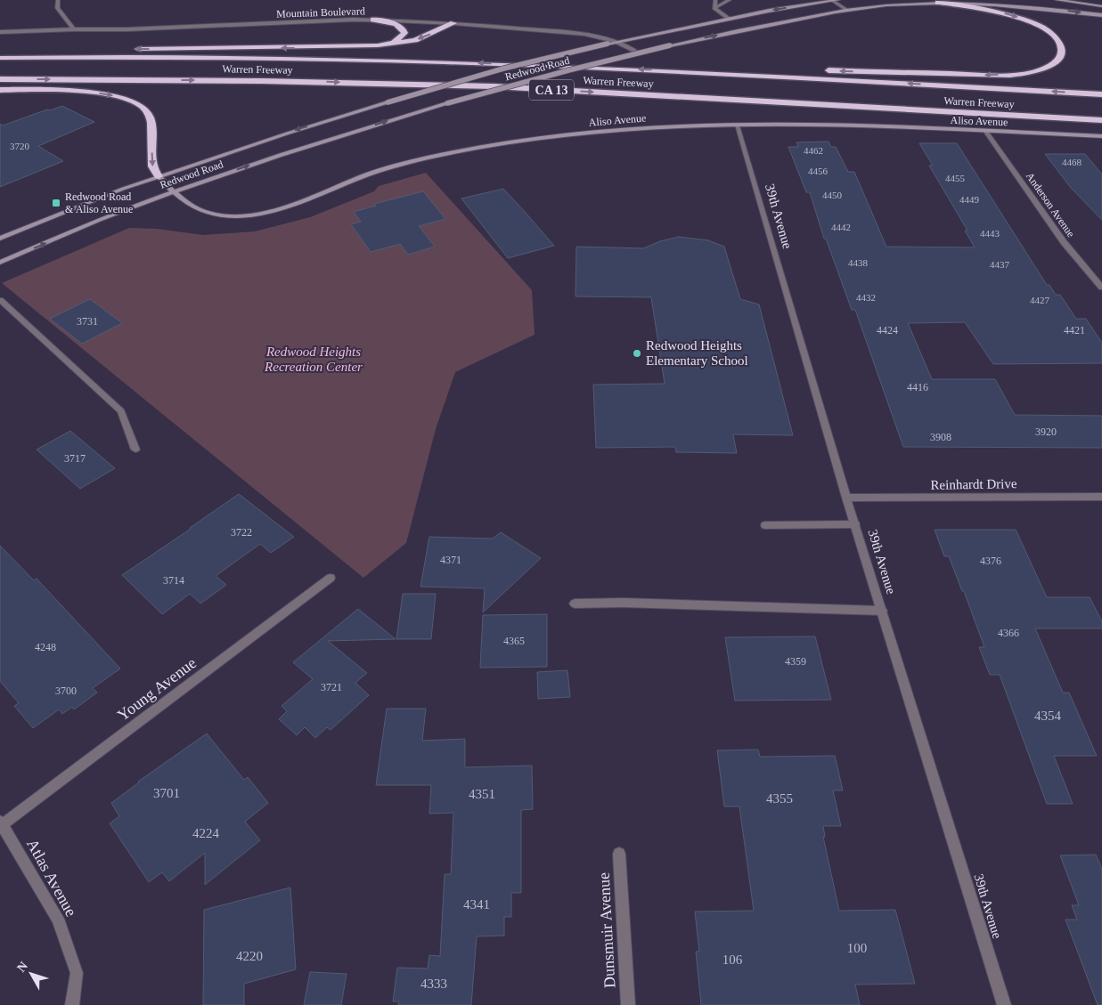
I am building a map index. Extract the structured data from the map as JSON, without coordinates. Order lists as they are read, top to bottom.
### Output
{
  "streets": {
    "highway": ["Warren Freeway", "CA 13"],
    "main road": ["Redwood Road", "Aliso Avenue"],
    "street": [
      "Mountain Boulevard",
      "Anderson Avenue",
      "39th Avenue",
      "Reinhardt Drive",
      "Young Avenue",
      "Atlas Avenue",
      "Dunsmuir Avenue"
    ]
  },
  "crossings": [
    ["Mountain Boulevard", "Redwood Road"],
    ["Redwood Road", "Aliso Avenue"],
    ["Aliso Avenue", "Anderson Avenue"],
    ["Aliso Avenue", "39th Avenue"],
    ["39th Avenue", "Reinhardt Drive"],
    ["Young Avenue", "Atlas Avenue"]
  ],
  "parks": ["Redwood Heights Recreation Center"],
  "places": {
    "transit": ["Redwood Road & Aliso Avenue"],
    "other": ["Redwood Heights Elementary School"]
  },
  "house_numbers": [
    "3720",
    "4462",
    "4468",
    "4456",
    "4455",
    "4450",
    "4449",
    "4442",
    "4443",
    "4438",
    "4437",
    "4432",
    "4427",
    "3731",
    "4424",
    "4421",
    "4416",
    "3920",
    "3908",
    "3717",
    "3722",
    "4371",
    "4376",
    "3714",
    "4366",
    "4365",
    "4248",
    "4359",
    "3721",
    "3700",
    "4354",
    "3701",
    "4351",
    "4355",
    "4224",
    "4341",
    "100",
    "4220",
    "106",
    "4333"
  ],
  "north": "top left"
}
